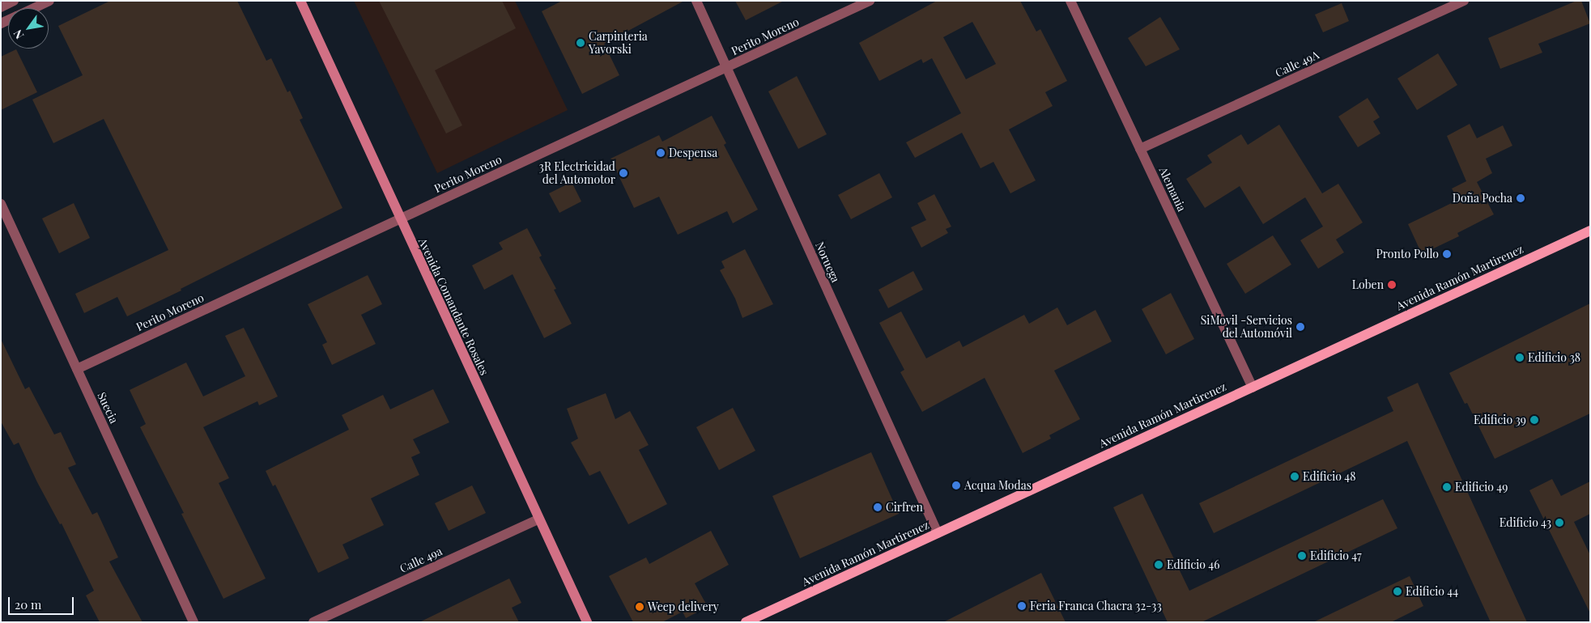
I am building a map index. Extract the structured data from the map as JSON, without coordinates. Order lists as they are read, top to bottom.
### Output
{
  "streets": {
    "main road": ["Avenida Ramón Martirenez", "Avenida Comandante Rosales"],
    "street": [
      "Perito Moreno",
      "Calle 49A",
      "Alemania",
      "Noruega",
      "Suecia",
      "Calle 49a"
    ]
  },
  "crossings": [
    ["Perito Moreno", "Noruega"],
    ["Perito Moreno", "Avenida Comandante Rosales"],
    ["Perito Moreno", "Suecia"],
    ["Calle 49A", "Alemania"],
    ["Alemania", "Avenida Ramón Martirenez"],
    ["Noruega", "Avenida Ramón Martirenez"],
    ["Avenida Comandante Rosales", "Calle 49a"]
  ],
  "places": [
    "Carpinteria Yavorski",
    "Despensa",
    "3R Electricidad del Automotor",
    "Doña Pocha",
    "Pronto Pollo",
    "Loben",
    "SiMovil -Servicios del Automóvil",
    "Edificio 38",
    "Edificio 39",
    "Edificio 48",
    "Acqua Modas",
    "Edificio 49",
    "Cirfren",
    "Edificio 43",
    "Edificio 47",
    "Edificio 46",
    "Edificio 44",
    "Feria Franca Chacra 32-33",
    "Weep delivery"
  ],
  "scale_bar": "20 m",
  "north": "bottom left"
}
